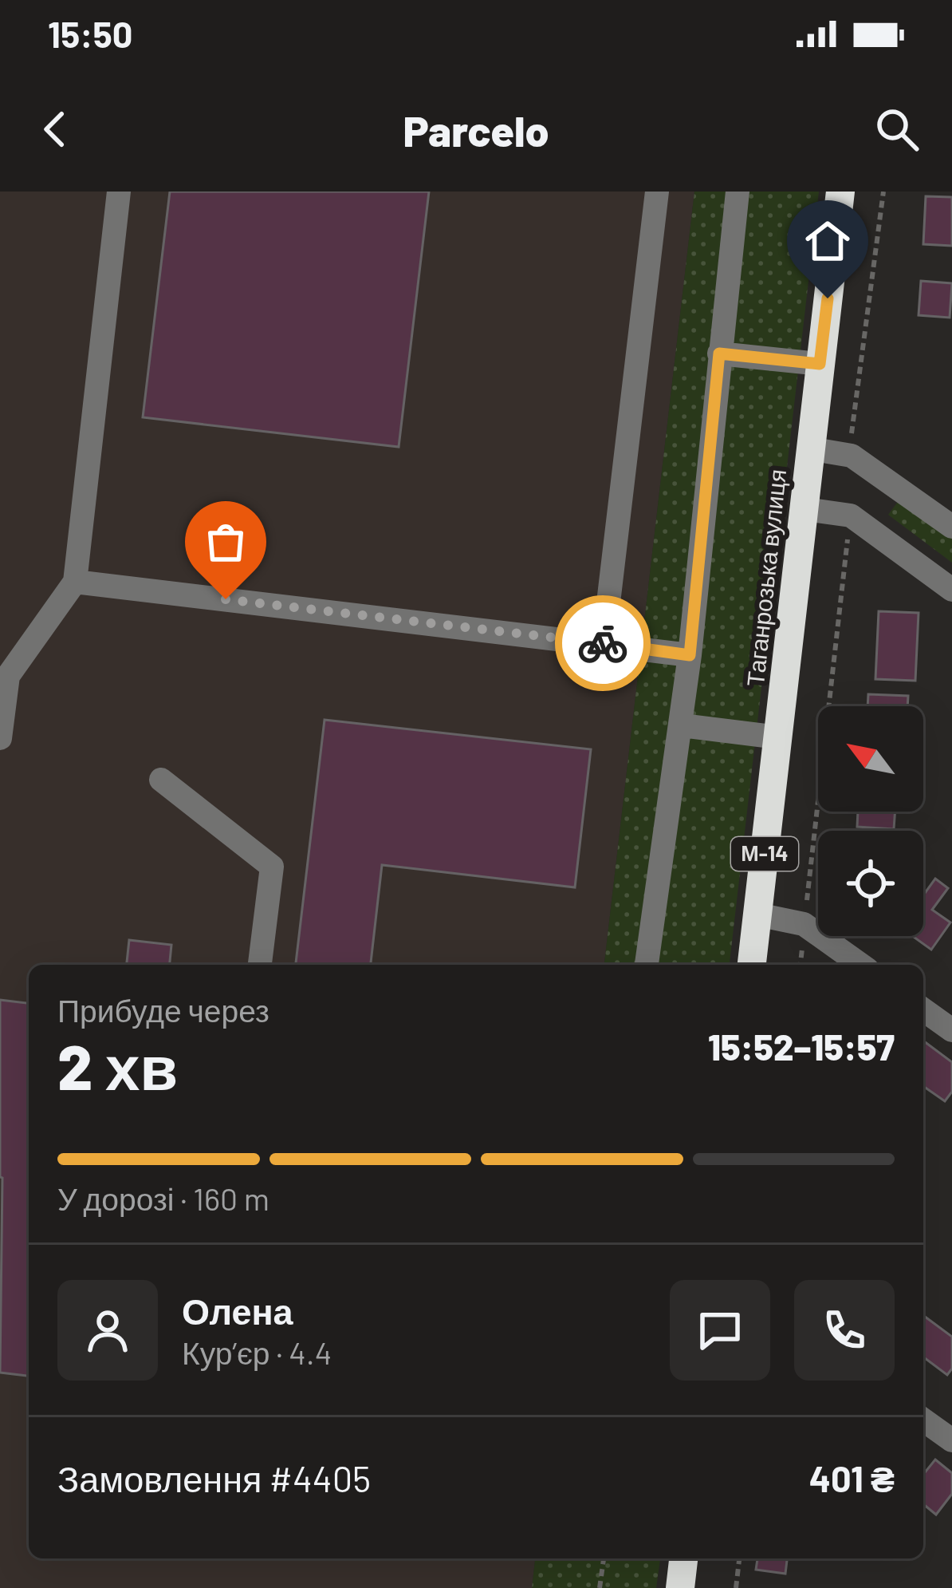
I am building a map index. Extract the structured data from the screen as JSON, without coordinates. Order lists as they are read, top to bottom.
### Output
{
  "streets": {
    "highway": ["Таганрозька вулиця", "М-14"]
  },
  "north": "top left",
  "page": {
    "status": "15:50",
    "header": "Parcelo",
    "heading": ["2 хв", "Прибуде через", "15:52–15:57"],
    "panel": [
      "Олена",
      "Кур’єр · 4.4",
      "Замовлення #4405",
      "401 ₴"
    ],
    "bar": "У дорозі · 160 m"
  }
}
